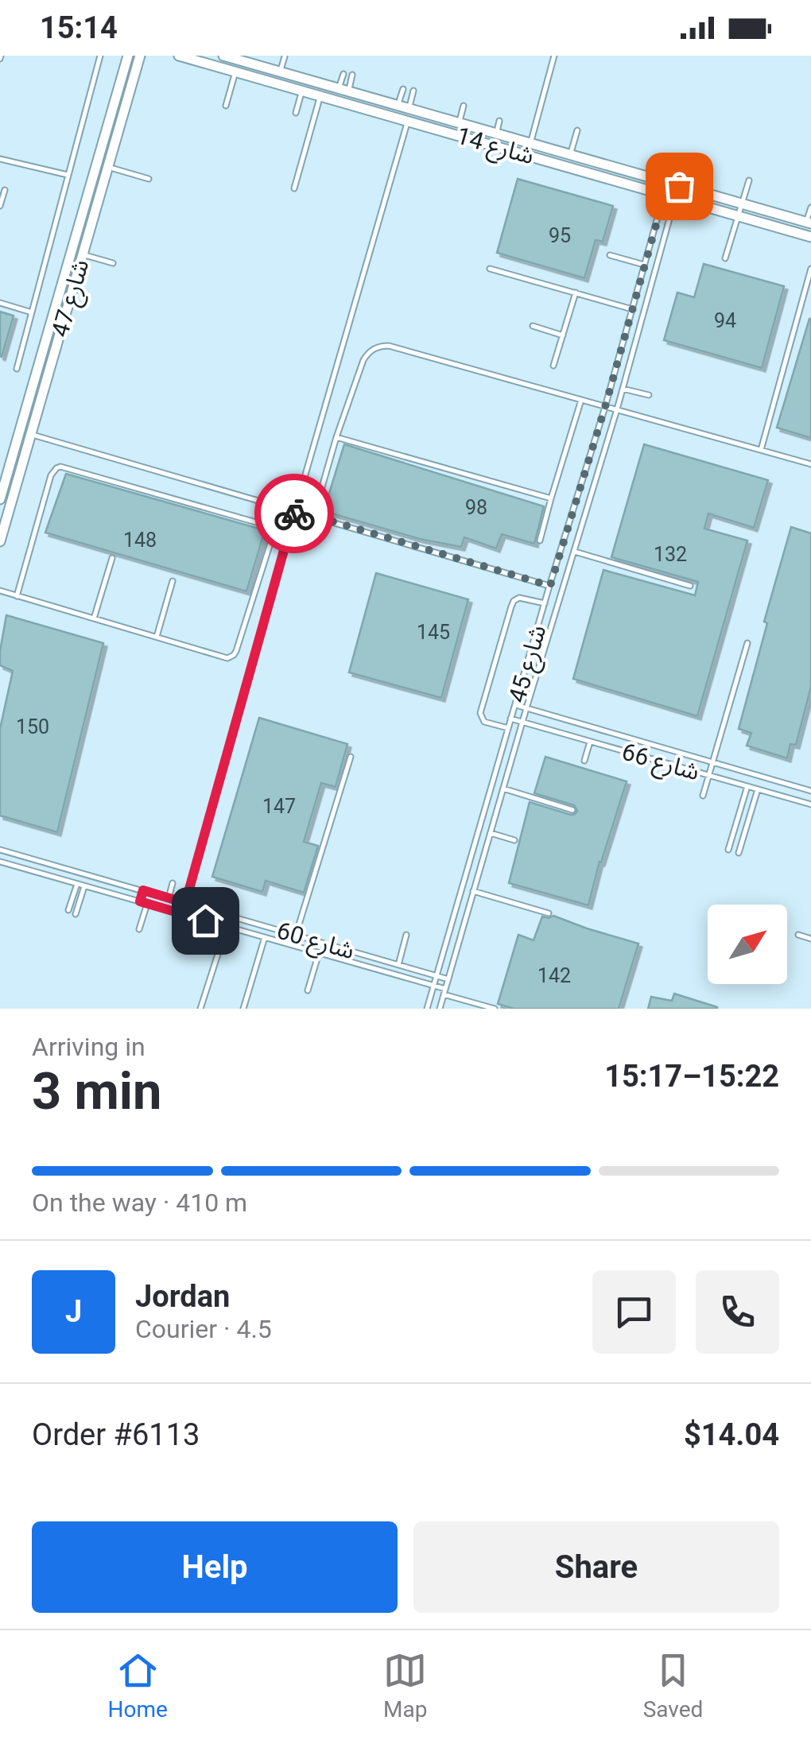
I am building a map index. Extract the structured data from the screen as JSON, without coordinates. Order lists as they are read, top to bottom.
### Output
{
  "streets": {
    "street": ["شارع 14", "شارع 47"],
    "lane": ["شارع 45", "شارع 66", "شارع 60"]
  },
  "crossings": [
    ["شارع 14", "شارع 45"],
    ["شارع 45", "شارع 66"],
    ["شارع 45", "شارع 60"]
  ],
  "house_numbers": [
    "95",
    "94",
    "98",
    "148",
    "132",
    "145",
    "150",
    "147",
    "142"
  ],
  "north": "top right",
  "page": {
    "status": "15:14",
    "heading": ["3 min", "Arriving in", "15:17–15:22"],
    "panel": [
      "Jordan",
      "Courier · 4.5",
      "Order #6113",
      "$14.04"
    ],
    "bar": "On the way · 410 m",
    "round": "J",
    "buttons": ["Help", "Share"],
    "tabs": ["Home", "Map", "Saved"]
  }
}
